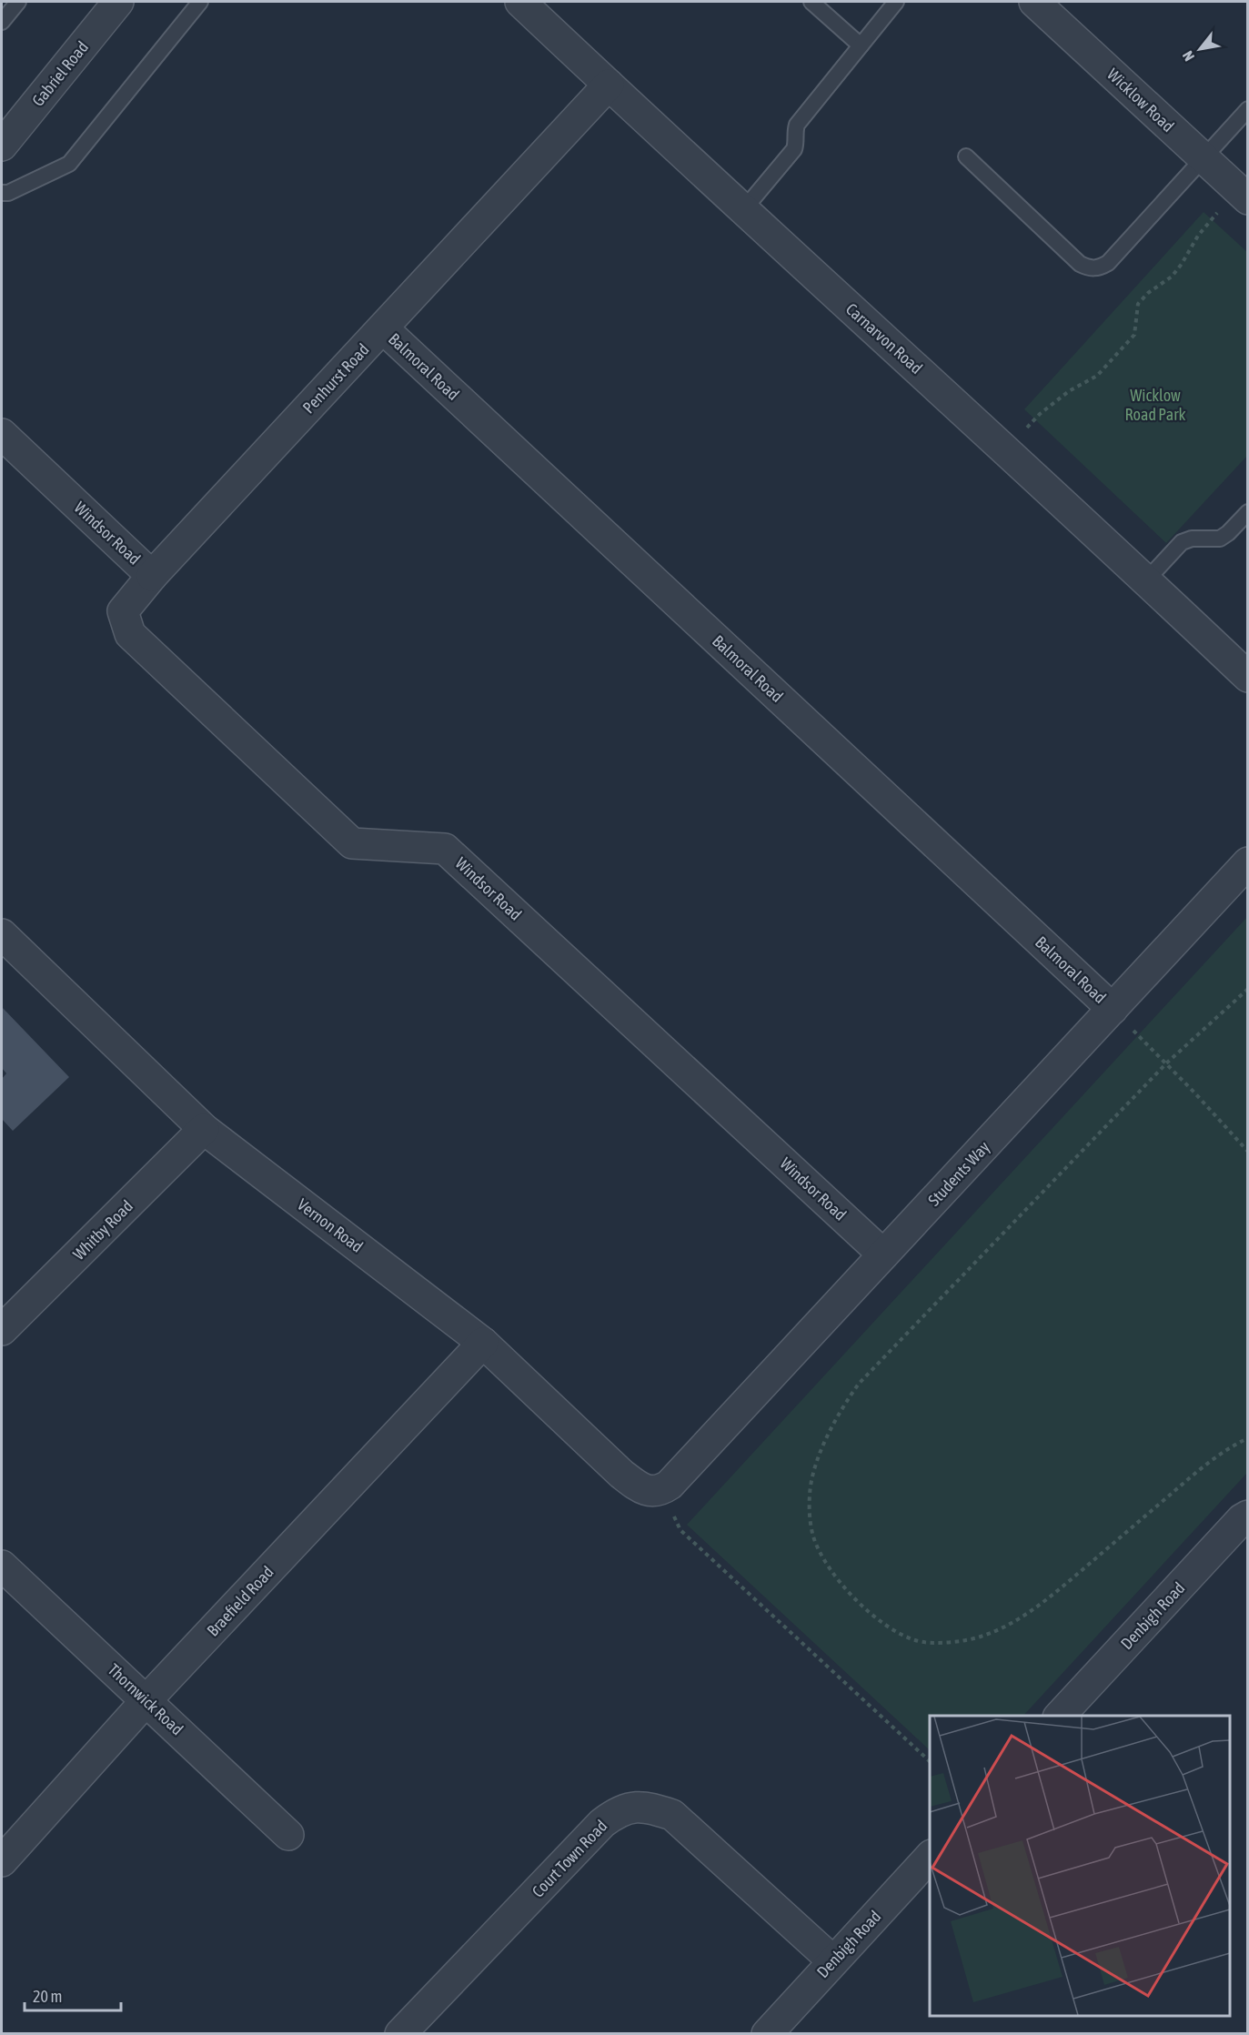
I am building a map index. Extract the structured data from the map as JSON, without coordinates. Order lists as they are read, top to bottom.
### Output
{
  "streets": {
    "street": [
      "Gabriel Road",
      "Wicklow Road",
      "Carnarvon Road",
      "Balmoral Road",
      "Penhurst Road",
      "Windsor Road",
      "Students Way",
      "Vernon Road",
      "Whitby Road",
      "Braefield Road",
      "Denbigh Road",
      "Thornwick Road",
      "Court Town Road"
    ]
  },
  "crossings": [
    ["Carnarvon Road", "Penhurst Road"],
    ["Balmoral Road", "Penhurst Road"],
    ["Balmoral Road", "Students Way"],
    ["Penhurst Road", "Windsor Road"],
    ["Windsor Road", "Students Way"],
    ["Students Way", "Vernon Road"],
    ["Vernon Road", "Whitby Road"],
    ["Vernon Road", "Braefield Road"],
    ["Braefield Road", "Thornwick Road"],
    ["Denbigh Road", "Court Town Road"]
  ],
  "parks": ["Wicklow Road Park"],
  "scale_bar": "20 m",
  "north": "bottom left"
}
